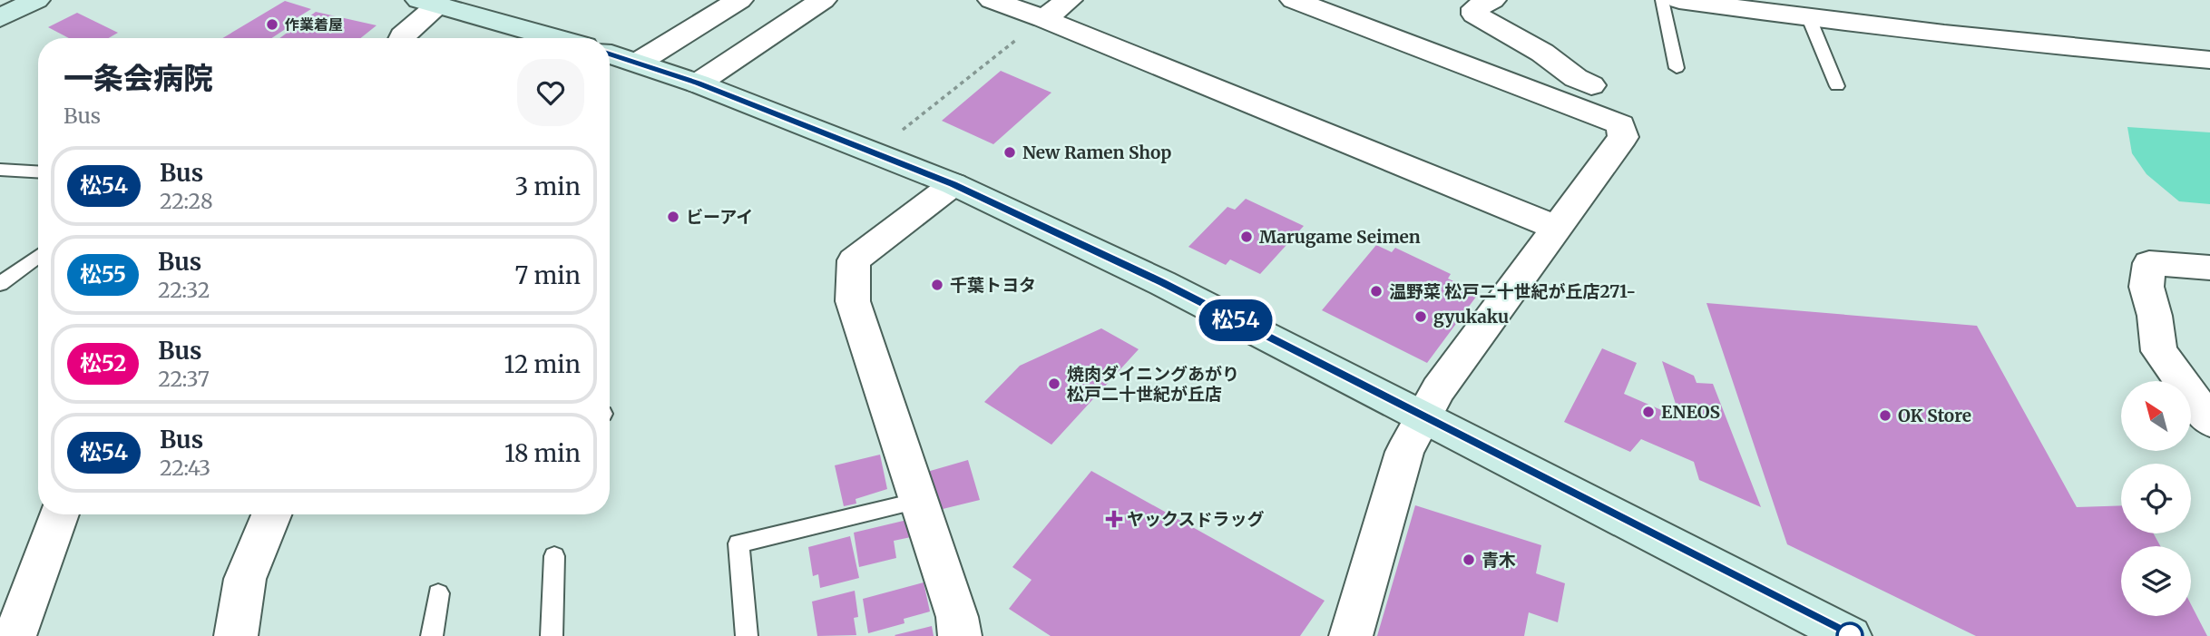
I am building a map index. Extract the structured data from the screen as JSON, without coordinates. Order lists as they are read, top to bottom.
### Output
{
  "places": {
    "other": [
      "作業着屋",
      "New Ramen Shop",
      "ビーアイ",
      "Marugame Seimen",
      "千葉トヨタ",
      "温野菜 松戸二十世紀が丘店271-",
      "gyukaku",
      "焼肉ダイニングあがり 松戸二十世紀が丘店",
      "ENEOS",
      "OK Store",
      "青木"
    ],
    "health": ["ヤックスドラッグ"]
  },
  "lines": ["bus line 松54"],
  "north": "top left",
  "page": {
    "on_map": "松54",
    "heading": ["一条会病院", "Bus"],
    "list": [
      {
        "mark": "松54",
        "name": "Bus",
        "note": "22:28",
        "value": "3 min"
      },
      {
        "mark": "松55",
        "name": "Bus",
        "note": "22:32",
        "value": "7 min"
      },
      {
        "mark": "松52",
        "name": "Bus",
        "note": "22:37",
        "value": "12 min"
      },
      {
        "mark": "松54",
        "name": "Bus",
        "note": "22:43",
        "value": "18 min"
      }
    ]
  }
}
